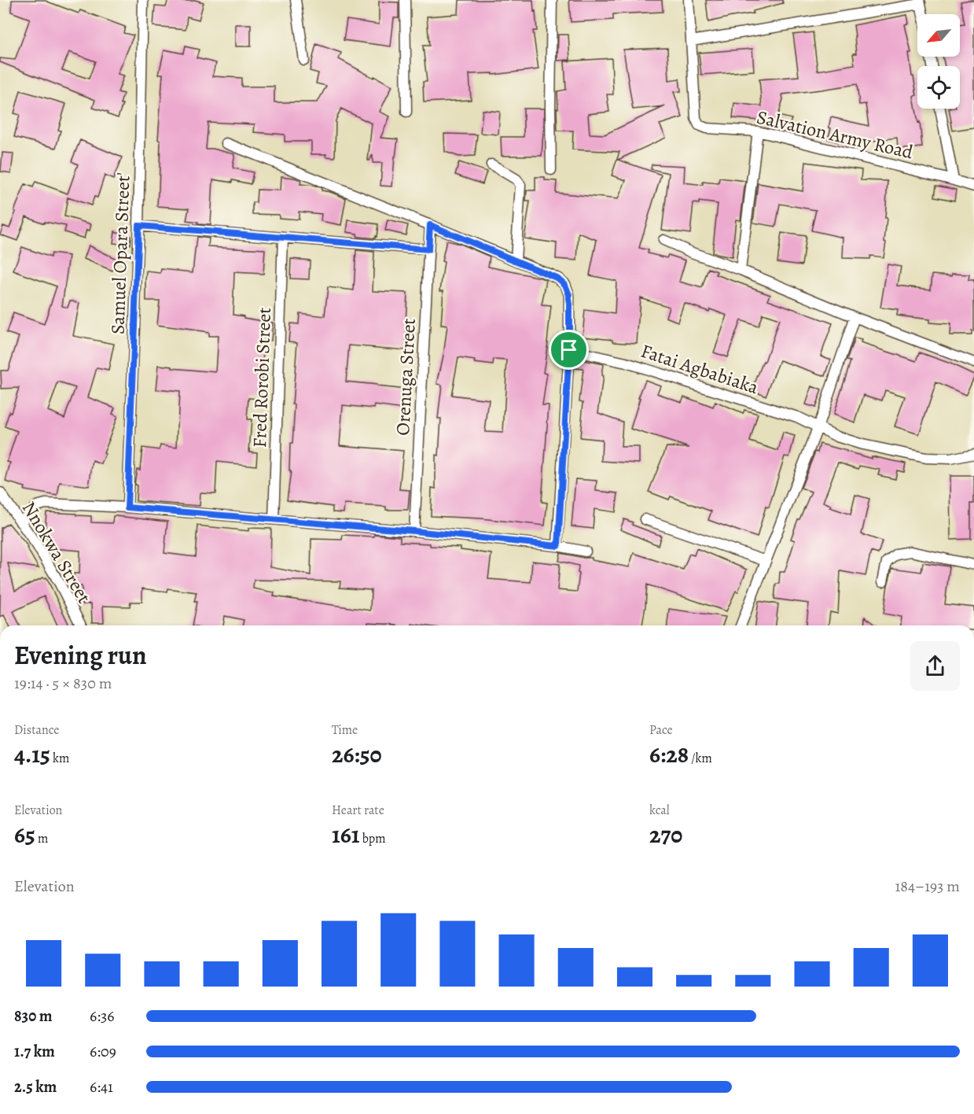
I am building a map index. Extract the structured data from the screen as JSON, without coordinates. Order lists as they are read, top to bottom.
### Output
{
  "streets": {
    "street": [
      "Salvation Army Road",
      "Samuel Opara Street'",
      "Fatai Agbabiaka",
      "Orenuga Street",
      "Fred Rorobi Street",
      "Nnokwa Street"
    ]
  },
  "north": "bottom left",
  "page": {
    "heading": ["Evening run", "19:14 · 5 × 830 m"],
    "stats": [
      ["Distance", "4.15 km"],
      ["Time", "26:50"],
      ["Pace", "6:28 /km"],
      ["Elevation", "65 m"],
      ["Heart rate", "161 bpm"],
      ["kcal", "270"]
    ],
    "chart": ["Elevation", "184–193 m"],
    "list": [
      {
        "name": "830 m",
        "note": "6:36"
      },
      {
        "name": "1.7 km",
        "note": "6:09"
      },
      {
        "name": "2.5 km",
        "note": "6:41"
      }
    ]
  }
}
